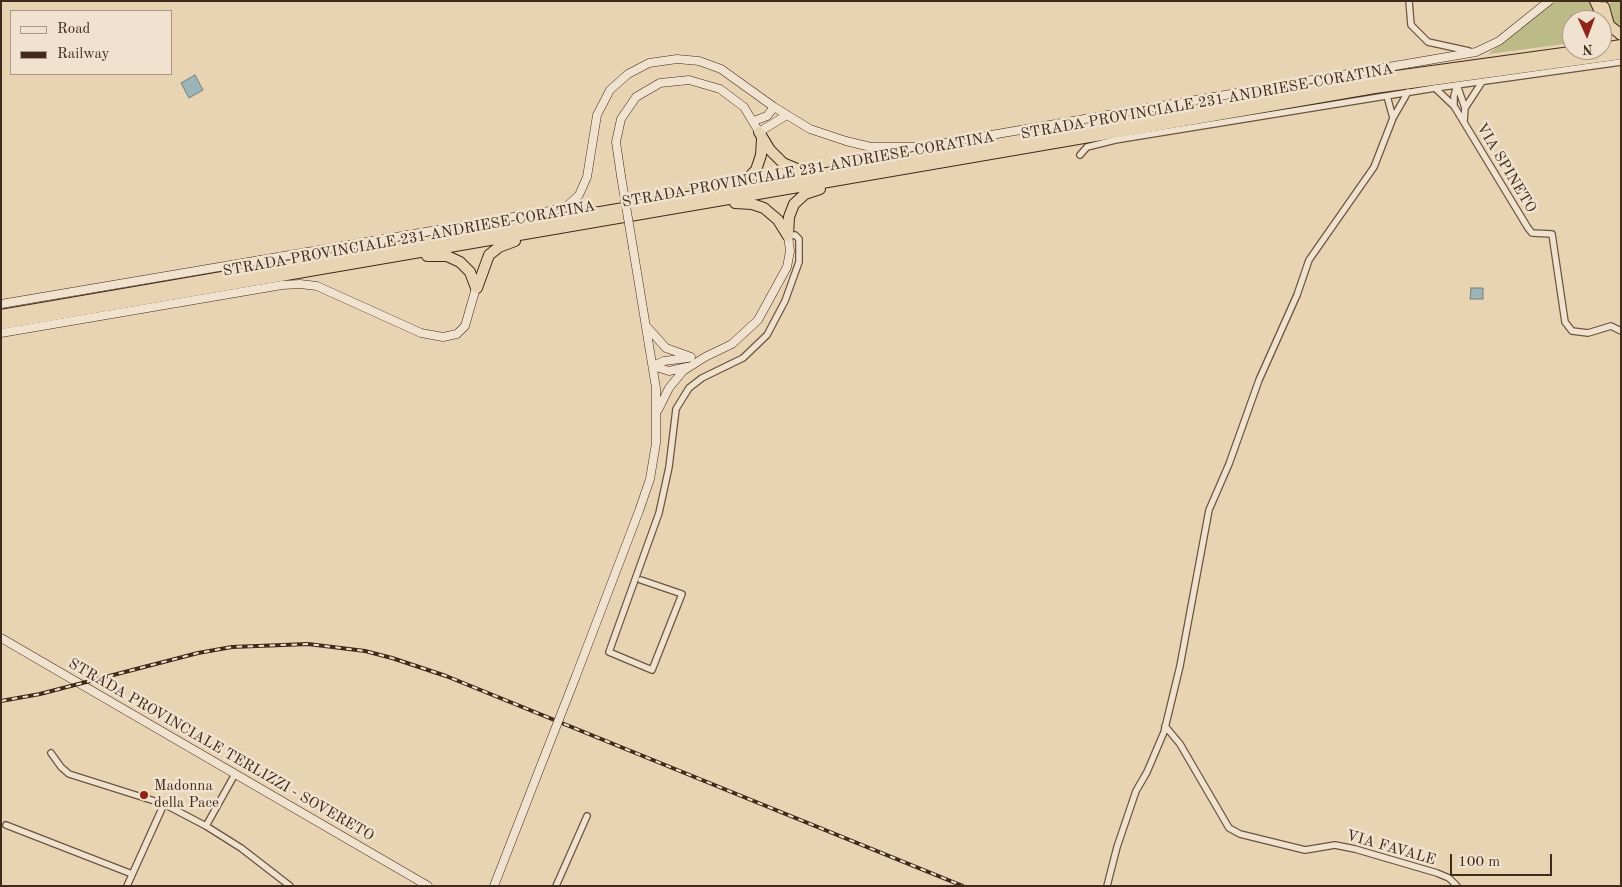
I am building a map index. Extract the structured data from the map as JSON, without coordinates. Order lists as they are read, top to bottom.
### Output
{
  "streets": {
    "highway": ["STRADA PROVINCIALE 231 ANDRIESE-CORATINA"],
    "street": ["VIA SPINETO", "STRADA PROVINCIALE TERLIZZI - SOVERETO", "VIA FAVALE"]
  },
  "places": ["Madonna della Pace"],
  "legend": ["Road", "Railway"],
  "scale_bar": "100 m",
  "north": "bottom"
}
